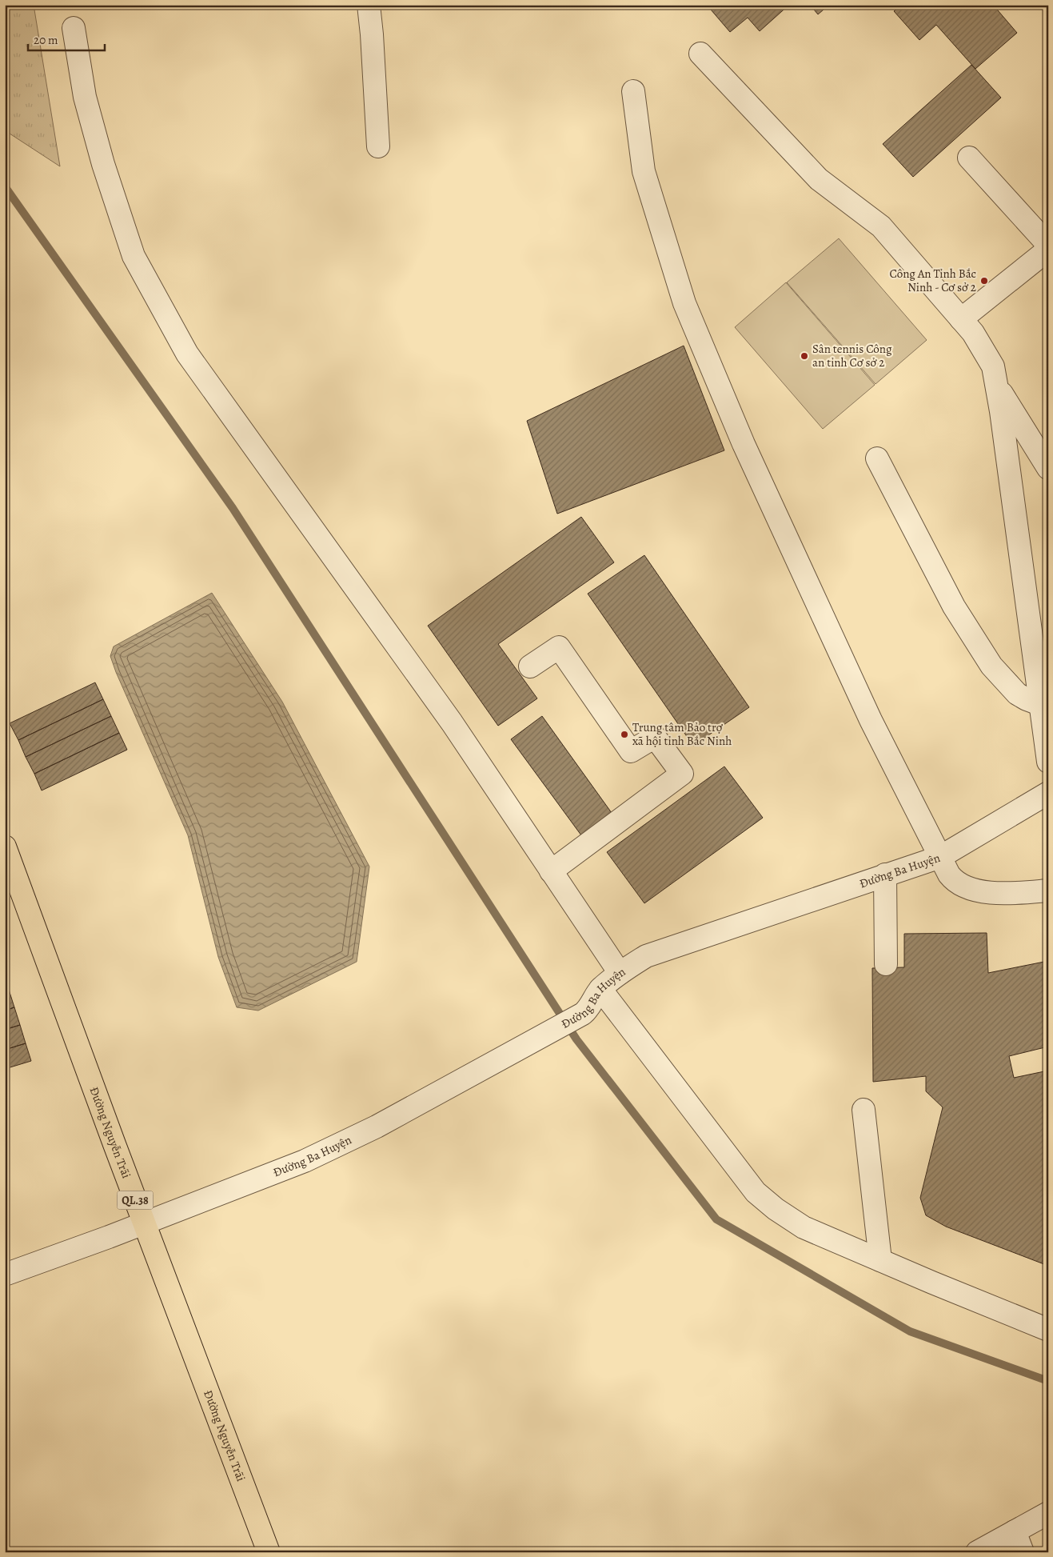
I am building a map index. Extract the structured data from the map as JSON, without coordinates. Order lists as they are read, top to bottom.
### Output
{
  "streets": {
    "highway": ["Đường Nguyễn Trãi", "QL.38"],
    "street": ["Đường Ba Huyện"]
  },
  "crossings": [
    ["Đường Ba Huyện", "Đường Nguyễn Trãi"]
  ],
  "places": ["Công An Tỉnh Bắc Ninh - Cơ sở 2", "Sân tennis Công an tỉnh Cơ sở 2", "Trung tâm Bảo trợ xã hội tỉnh Bắc Ninh"],
  "scale_bar": "20 m"
}
